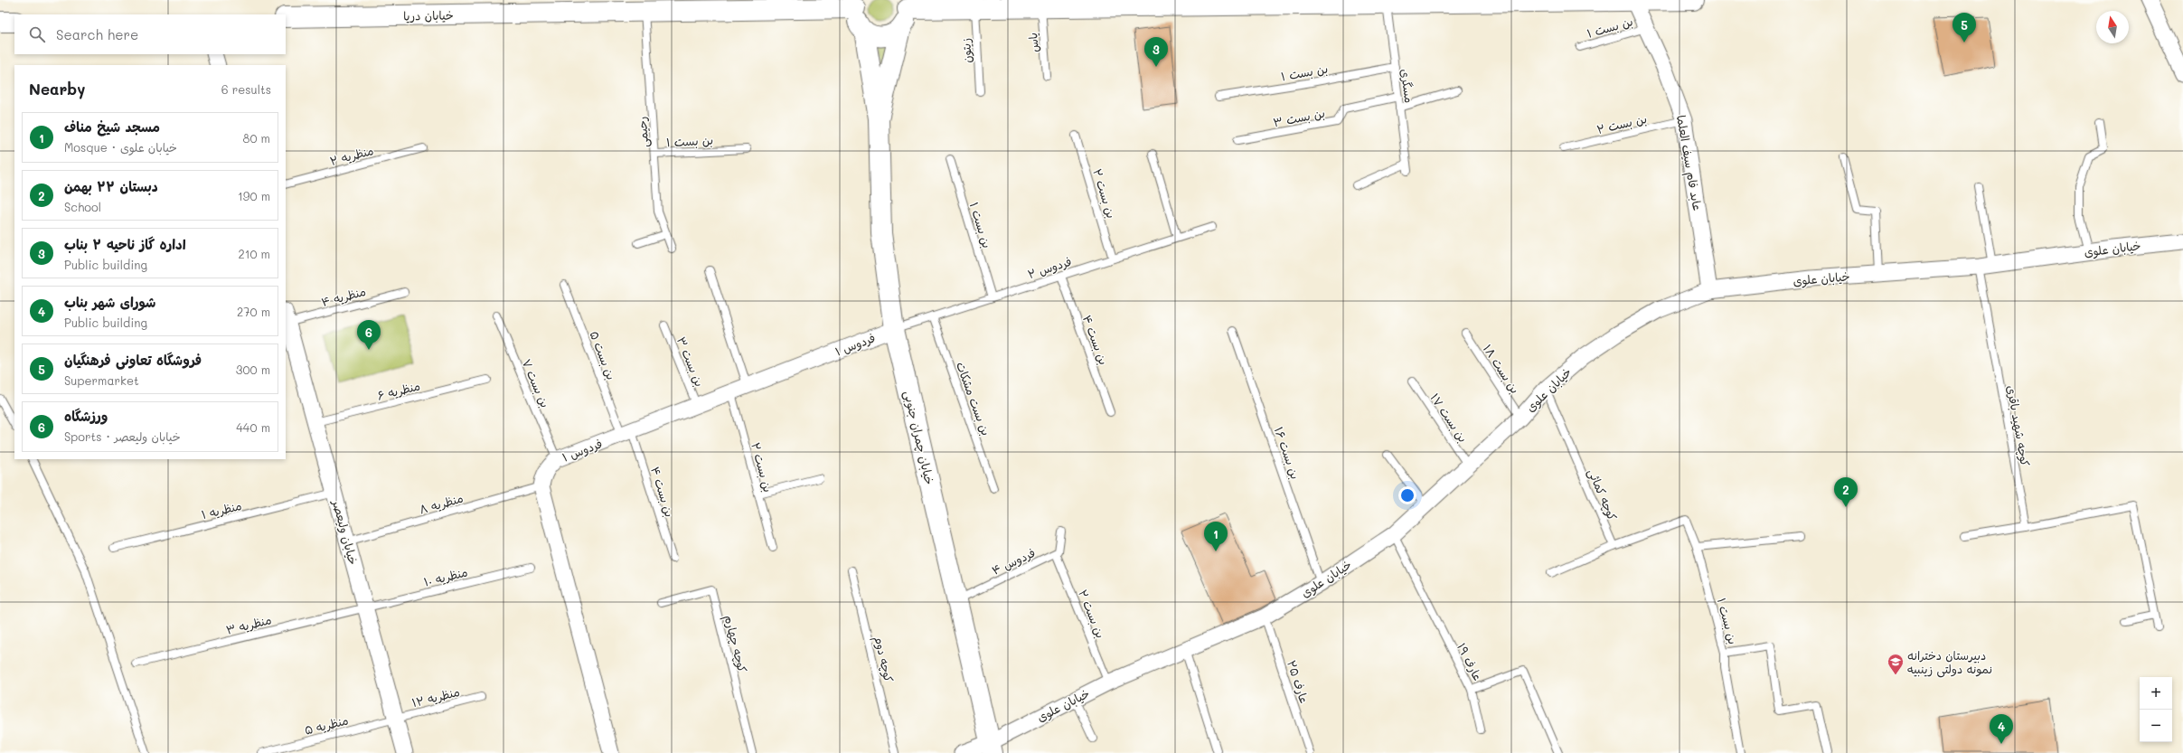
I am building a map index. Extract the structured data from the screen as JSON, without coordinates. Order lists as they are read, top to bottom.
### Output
{
  "streets": {
    "main road": ["خیابان دریا", "خیابان چمران جنوبی"],
    "street": [
      "عابد فام سیف العلما",
      "خیابان علوی",
      "فردوس ۱",
      "خیابان ولیعصر"
    ],
    "lane": [
      "بن بست ۱",
      "یاس",
      "زیتون",
      "مسگری",
      "بن بست ۳",
      "بن بست ۲",
      "رحیمی",
      "منظریه ۲",
      "فردوس ۲",
      "منظریه ۴",
      "بن بست ۴",
      "بن بست ۵",
      "بن بست ۱۸",
      "بن بست ۷",
      "منظریه ۶",
      "بن بست مشکات",
      "بن بست ۱۷",
      "کوچه شهید باقری",
      "بن بست ۱۶",
      "کوچه کمائی",
      "منظریه ۸",
      "منظریه ۱",
      "فردوس ۴",
      "منظریه ۱۰",
      "منظریه ۳",
      "کوچه چهارم",
      "کوچه دوم",
      "عارف ۱۹",
      "عارف ۲۵",
      "منظریه ۱۲",
      "منظریه ۵"
    ]
  },
  "crossings": [
    ["خیابان دریا", "رحیمی"],
    ["بن بست ۱", "مسگری"],
    ["بن بست ۱", "رحیمی"],
    ["بن بست ۱", "عابد فام سیف العلما"],
    ["بن بست ۱", "فردوس ۲"],
    ["بن بست ۱", "کوچه کمائی"],
    ["مسگری", "بن بست ۳"],
    ["بن بست ۳", "فردوس ۱"],
    ["بن بست ۲", "عابد فام سیف العلما"],
    ["بن بست ۲", "خیابان علوی"],
    ["بن بست ۲", "فردوس ۲"],
    ["بن بست ۲", "فردوس ۱"],
    ["بن بست ۲", "فردوس ۴"],
    ["عابد فام سیف العلما", "خیابان علوی"],
    ["خیابان علوی", "بن بست ۱۸"],
    ["خیابان علوی", "بن بست ۱۷"],
    ["خیابان علوی", "کوچه شهید باقری"],
    ["خیابان علوی", "خیابان چمران جنوبی"],
    ["خیابان علوی", "بن بست ۱۶"],
    ["خیابان علوی", "کوچه کمائی"],
    ["خیابان علوی", "عارف ۱۹"],
    ["خیابان علوی", "عارف ۲۵"],
    ["فردوس ۲", "بن بست ۴"],
    ["فردوس ۲", "فردوس ۱"],
    ["فردوس ۲", "بن بست مشکات"],
    ["فردوس ۲", "خیابان چمران جنوبی"],
    ["منظریه ۴", "خیابان ولیعصر"],
    ["بن بست ۴", "فردوس ۱"],
    ["بن بست ۴", "بن بست ۵"],
    ["فردوس ۱", "بن بست ۵"],
    ["فردوس ۱", "بن بست ۷"],
    ["فردوس ۱", "خیابان چمران جنوبی"],
    ["فردوس ۱", "منظریه ۸"],
    ["منظریه ۶", "خیابان ولیعصر"],
    ["خیابان چمران جنوبی", "فردوس ۴"],
    ["منظریه ۸", "خیابان ولیعصر"],
    ["منظریه ۱", "خیابان ولیعصر"],
    ["خیابان ولیعصر", "منظریه ۱۰"],
    ["خیابان ولیعصر", "منظریه ۳"],
    ["خیابان ولیعصر", "منظریه ۱۲"],
    ["خیابان ولیعصر", "منظریه ۵"],
    ["منظریه ۱۰", "منظریه ۳"],
    ["منظریه ۱۲", "منظریه ۵"]
  ],
  "places": {
    "school or university": ["دبیرستان دخترانه نمونه دولتی زینبیه"]
  },
  "north": "top",
  "page": {
    "pins": [
      "5",
      "3",
      "6",
      "2",
      "1",
      "4"
    ],
    "search": "Search here",
    "heading": ["Nearby", "6 results"],
    "list": [
      {
        "mark": "1",
        "name": "مسجد شیخ مناف",
        "note": "Mosque · خیابان علوی",
        "value": "80 m"
      },
      {
        "mark": "2",
        "name": "دبستان ۲۲ بهمن",
        "note": "School",
        "value": "190 m"
      },
      {
        "mark": "3",
        "name": "اداره گاز ناحیه ۲ بناب",
        "note": "Public building",
        "value": "210 m"
      },
      {
        "mark": "4",
        "name": "شورای شهر بناب",
        "note": "Public building",
        "value": "270 m"
      },
      {
        "mark": "5",
        "name": "فروشگاه تعاونی فرهنگیان",
        "note": "Supermarket",
        "value": "300 m"
      },
      {
        "mark": "6",
        "name": "ورزشگاه",
        "note": "Sports · خیابان ولیعصر",
        "value": "440 m"
      }
    ],
    "map_buttons": ["+", "−"]
  }
}
